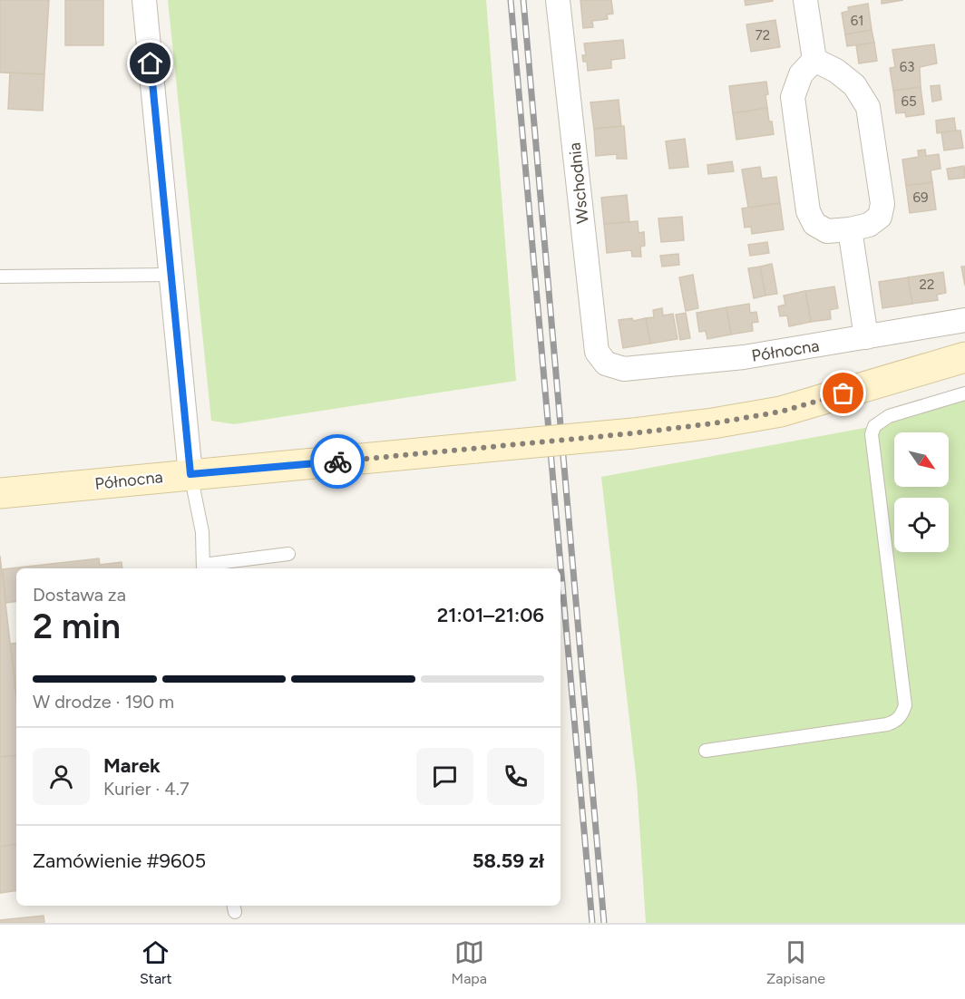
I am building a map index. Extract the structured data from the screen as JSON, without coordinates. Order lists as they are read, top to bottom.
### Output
{
  "streets": {
    "street": ["Wschodnia", "Północna"]
  },
  "crossings": [
    ["Wschodnia", "Północna"]
  ],
  "house_numbers": [
    "61",
    "72",
    "63",
    "65",
    "69",
    "22"
  ],
  "north": "bottom right",
  "page": {
    "heading": ["2 min", "Dostawa za", "21:01–21:06"],
    "panel": [
      "Marek",
      "Kurier · 4.7",
      "Zamówienie #9605",
      "58.59 zł"
    ],
    "bar": "W drodze · 190 m",
    "tabs": ["Start", "Mapa", "Zapisane"]
  }
}
